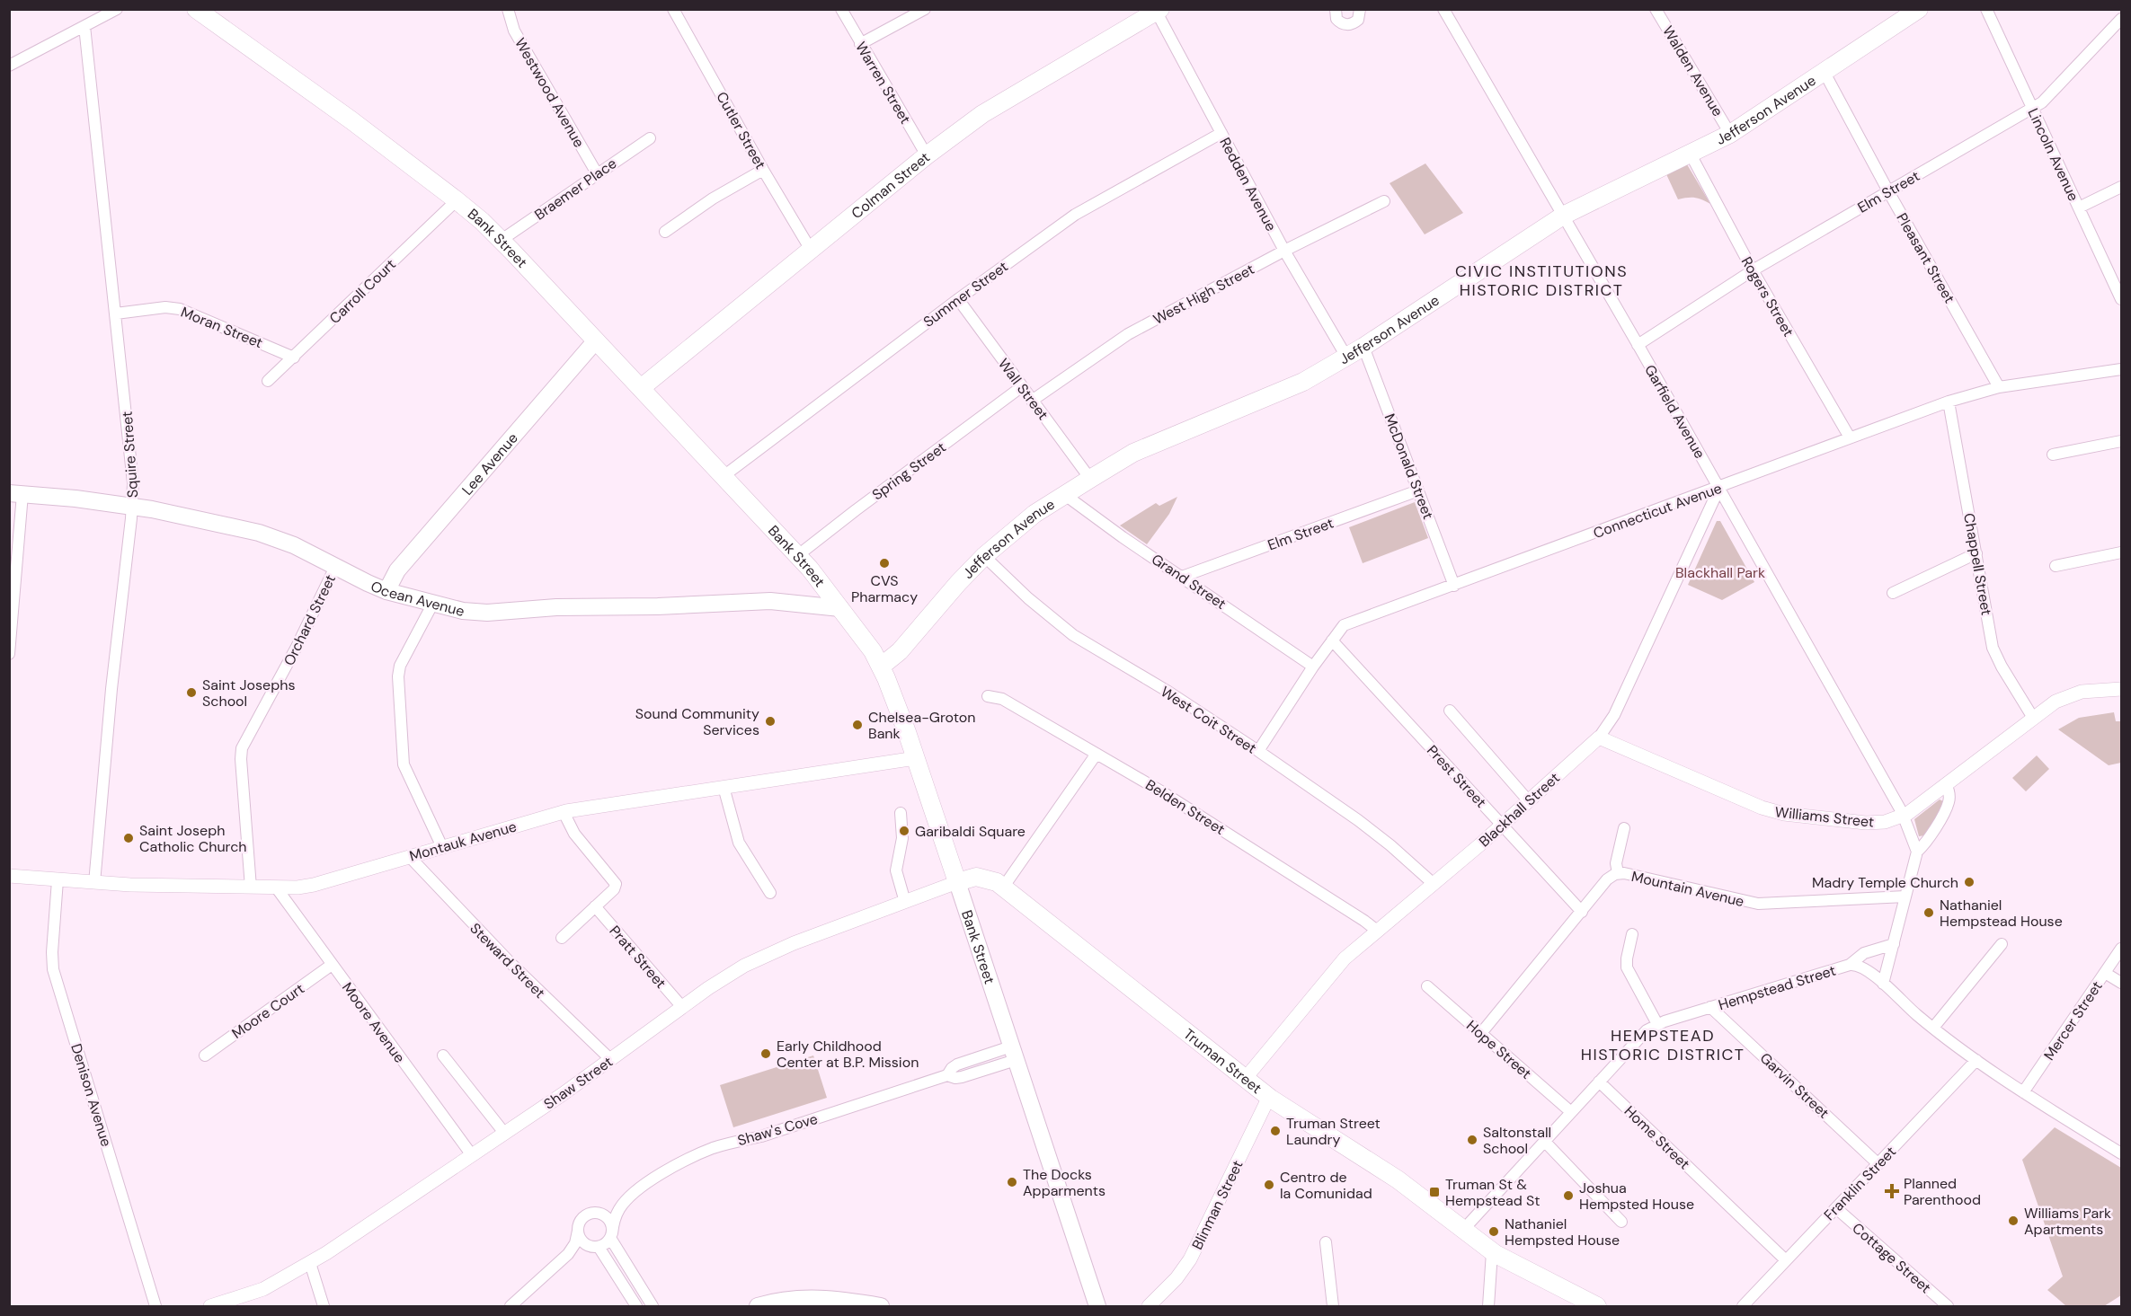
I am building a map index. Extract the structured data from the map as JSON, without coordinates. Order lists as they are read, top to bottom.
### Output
{
  "streets": {
    "main road": [
      "Jefferson Avenue",
      "Colman Street",
      "Bank Street",
      "Lee Avenue",
      "Ocean Avenue",
      "Truman Street"
    ],
    "street": [
      "Walden Avenue",
      "Warren Street",
      "Westwood Avenue",
      "Cutler Street",
      "Lincoln Avenue",
      "Redden Avenue",
      "Braemer Place",
      "Elm Street",
      "Pleasant Street",
      "Carroll Court",
      "Summer Street",
      "West High Street",
      "Rogers Street",
      "Moran Street",
      "Wall Street",
      "Garfield Avenue",
      "Squire Street",
      "McDonald Street",
      "Spring Street",
      "Connecticut Avenue",
      "Chappell Street",
      "Grand Street",
      "Orchard Street",
      "West Coit Street",
      "Prest Street",
      "Belden Street",
      "Blackhall Street",
      "Williams Street",
      "Montauk Avenue",
      "Mountain Avenue",
      "Pratt Street",
      "Steward Street",
      "Hempstead Street",
      "Moore Court",
      "Mercer Street",
      "Moore Avenue",
      "Hope Street",
      "Shaw Street",
      "Garvin Street",
      "Denison Avenue",
      "Shaw's Cove",
      "Home Street",
      "Franklin Street",
      "Blinman Street",
      "Cottage Street"
    ]
  },
  "crossings": [
    ["Walden Avenue", "Jefferson Avenue"],
    ["Warren Street", "Colman Street"],
    ["Westwood Avenue", "Braemer Place"],
    ["Jefferson Avenue", "Redden Avenue"],
    ["Jefferson Avenue", "Bank Street"],
    ["Jefferson Avenue", "Pleasant Street"],
    ["Jefferson Avenue", "Rogers Street"],
    ["Jefferson Avenue", "Wall Street"],
    ["Jefferson Avenue", "Garfield Avenue"],
    ["Jefferson Avenue", "McDonald Street"],
    ["Jefferson Avenue", "Grand Street"],
    ["Jefferson Avenue", "West Coit Street"],
    ["Cutler Street", "Colman Street"],
    ["Lincoln Avenue", "Elm Street"],
    ["Redden Avenue", "Colman Street"],
    ["Redden Avenue", "Summer Street"],
    ["Redden Avenue", "West High Street"],
    ["Colman Street", "Bank Street"],
    ["Braemer Place", "Bank Street"],
    ["Elm Street", "Pleasant Street"],
    ["Elm Street", "Rogers Street"],
    ["Elm Street", "Garfield Avenue"],
    ["Elm Street", "McDonald Street"],
    ["Elm Street", "Grand Street"],
    ["Bank Street", "Carroll Court"],
    ["Bank Street", "Summer Street"],
    ["Bank Street", "Lee Avenue"],
    ["Bank Street", "Spring Street"],
    ["Bank Street", "Ocean Avenue"],
    ["Bank Street", "Montauk Avenue"],
    ["Bank Street", "Truman Street"],
    ["Bank Street", "Shaw Street"],
    ["Bank Street", "Shaw's Cove"],
    ["Pleasant Street", "Connecticut Avenue"],
    ["Carroll Court", "Moran Street"],
    ["Summer Street", "Wall Street"],
    ["West High Street", "Wall Street"],
    ["Rogers Street", "Connecticut Avenue"],
    ["Moran Street", "Squire Street"],
    ["Wall Street", "Spring Street"],
    ["Garfield Avenue", "Connecticut Avenue"],
    ["Garfield Avenue", "Blackhall Street"],
    ["Garfield Avenue", "Williams Street"],
    ["Squire Street", "Ocean Avenue"],
    ["Squire Street", "Montauk Avenue"],
    ["Lee Avenue", "Ocean Avenue"],
    ["McDonald Street", "Connecticut Avenue"],
    ["Connecticut Avenue", "Chappell Street"],
    ["Connecticut Avenue", "Grand Street"],
    ["Connecticut Avenue", "West Coit Street"],
    ["Connecticut Avenue", "Prest Street"],
    ["Connecticut Avenue", "Blackhall Street"],
    ["Chappell Street", "Williams Street"],
    ["Ocean Avenue", "Orchard Street"],
    ["Orchard Street", "Montauk Avenue"],
    ["West Coit Street", "Blackhall Street"],
    ["Prest Street", "Blackhall Street"],
    ["Prest Street", "Mountain Avenue"],
    ["Belden Street", "Blackhall Street"],
    ["Blackhall Street", "Williams Street"],
    ["Blackhall Street", "Truman Street"],
    ["Montauk Avenue", "Steward Street"],
    ["Montauk Avenue", "Moore Avenue"],
    ["Montauk Avenue", "Denison Avenue"],
    ["Mountain Avenue", "Hope Street"],
    ["Pratt Street", "Shaw Street"],
    ["Steward Street", "Shaw Street"],
    ["Hempstead Street", "Mercer Street"],
    ["Hempstead Street", "Hope Street"],
    ["Hempstead Street", "Truman Street"],
    ["Hempstead Street", "Garvin Street"],
    ["Hempstead Street", "Home Street"],
    ["Hempstead Street", "Franklin Street"],
    ["Moore Court", "Moore Avenue"],
    ["Moore Avenue", "Shaw Street"],
    ["Truman Street", "Shaw Street"],
    ["Truman Street", "Blinman Street"],
    ["Garvin Street", "Franklin Street"],
    ["Home Street", "Franklin Street"],
    ["Franklin Street", "Cottage Street"]
  ],
  "districts": ["CIVIC INSTITUTIONS HISTORIC DISTRICT", "HEMPSTEAD HISTORIC DISTRICT"],
  "parks": ["Blackhall Park"],
  "places": {
    "other": [
      "CVS Pharmacy",
      "Saint Josephs School",
      "Sound Community Services",
      "Chelsea-Groton Bank",
      "Garibaldi Square",
      "Saint Joseph Catholic Church",
      "Madry Temple Church",
      "Nathaniel Hempstead House",
      "Early Childhood Center at B.P. Mission",
      "Truman Street Laundry",
      "Saltonstall School",
      "The Docks Apparments",
      "Centro de la Comunidad",
      "Joshua Hempsted House",
      "Williams Park Apartments",
      "Nathaniel Hempsted House"
    ],
    "health": ["Planned Parenthood"],
    "transit": ["Truman St & Hempstead St"]
  }
}
